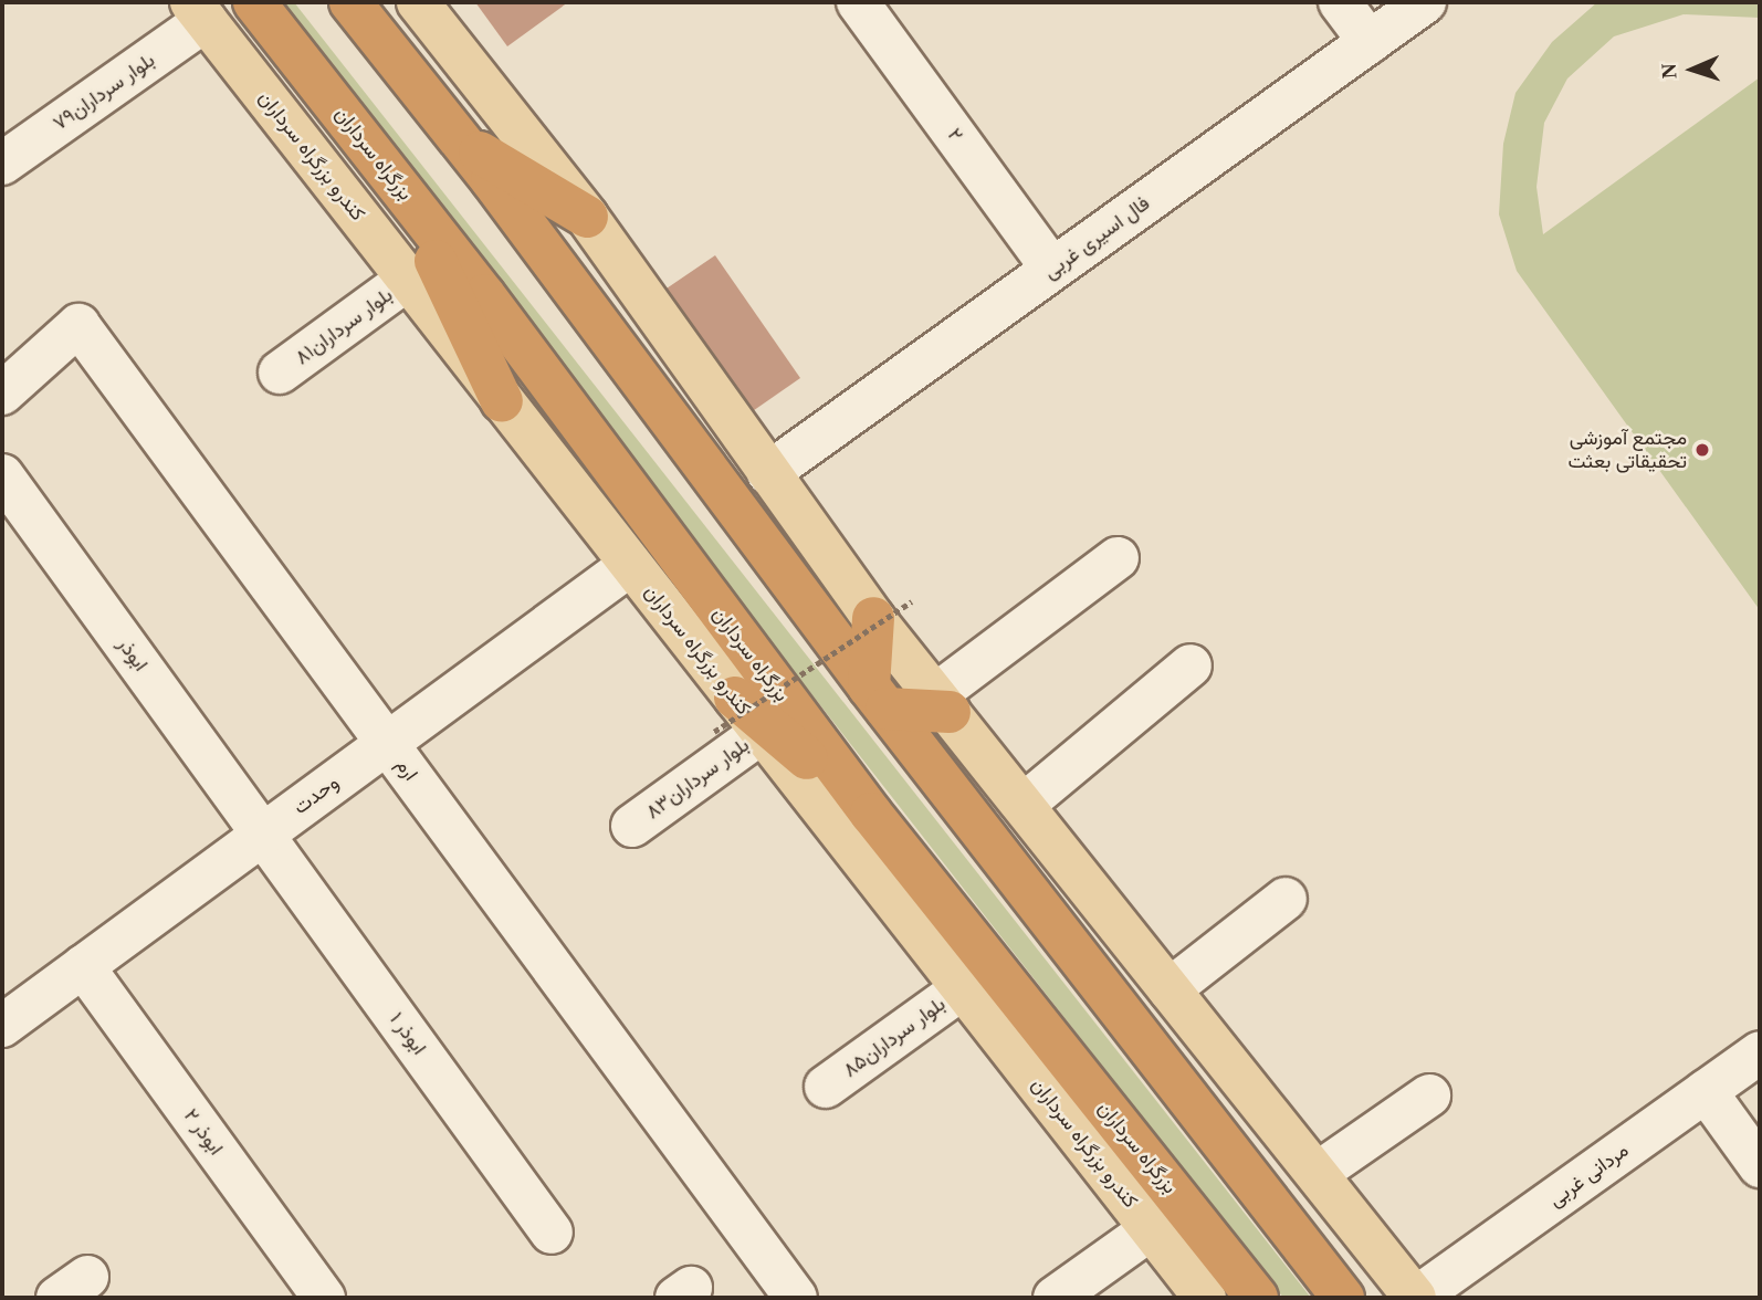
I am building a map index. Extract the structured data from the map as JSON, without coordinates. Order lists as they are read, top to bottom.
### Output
{
  "streets": {
    "highway": ["بزرگراه سرداران"],
    "main road": ["کندرو بزرگراه سرداران"],
    "street": [
      "بلوار سرداران۷۹",
      "۲",
      "فال اسیری غربی",
      "بلوار سرداران۸۱",
      "ابوذر",
      "ارم",
      "بلوار سرداران۸۳",
      "وحدت",
      "ابوذر ۱",
      "بلوار سرداران۸۵",
      "ابوذر ۲",
      "مردانی غربی"
    ]
  },
  "crossings": [
    ["بلوار سرداران۷۹", "کندرو بزرگراه سرداران"],
    ["۲", "فال اسیری غربی"],
    ["کندرو بزرگراه سرداران", "بلوار سرداران۸۱"],
    ["کندرو بزرگراه سرداران", "بلوار سرداران۸۳"],
    ["کندرو بزرگراه سرداران", "وحدت"],
    ["کندرو بزرگراه سرداران", "بلوار سرداران۸۵"],
    ["ابوذر", "وحدت"],
    ["ابوذر", "ابوذر ۱"],
    ["ارم", "وحدت"],
    ["وحدت", "ابوذر ۱"],
    ["وحدت", "ابوذر ۲"]
  ],
  "places": ["مجتمع آموزشی تحقیقاتی بعثت"],
  "north": "left"
}
